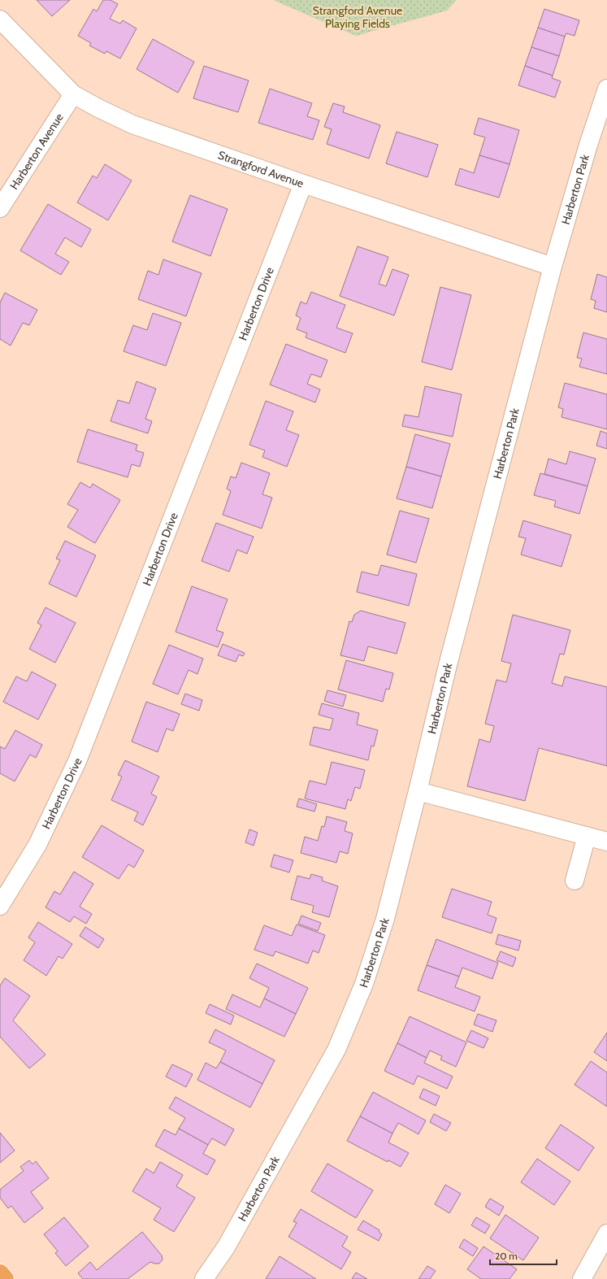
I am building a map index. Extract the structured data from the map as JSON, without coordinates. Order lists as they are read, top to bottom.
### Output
{
  "streets": {
    "street": [
      "Harberton Avenue",
      "Strangford Avenue",
      "Harberton Park",
      "Harberton Drive"
    ]
  },
  "crossings": [
    ["Harberton Avenue", "Strangford Avenue"],
    ["Strangford Avenue", "Harberton Park"],
    ["Strangford Avenue", "Harberton Drive"]
  ],
  "parks": ["Strangford Avenue Playing Fields"],
  "scale_bar": "20 m"
}
